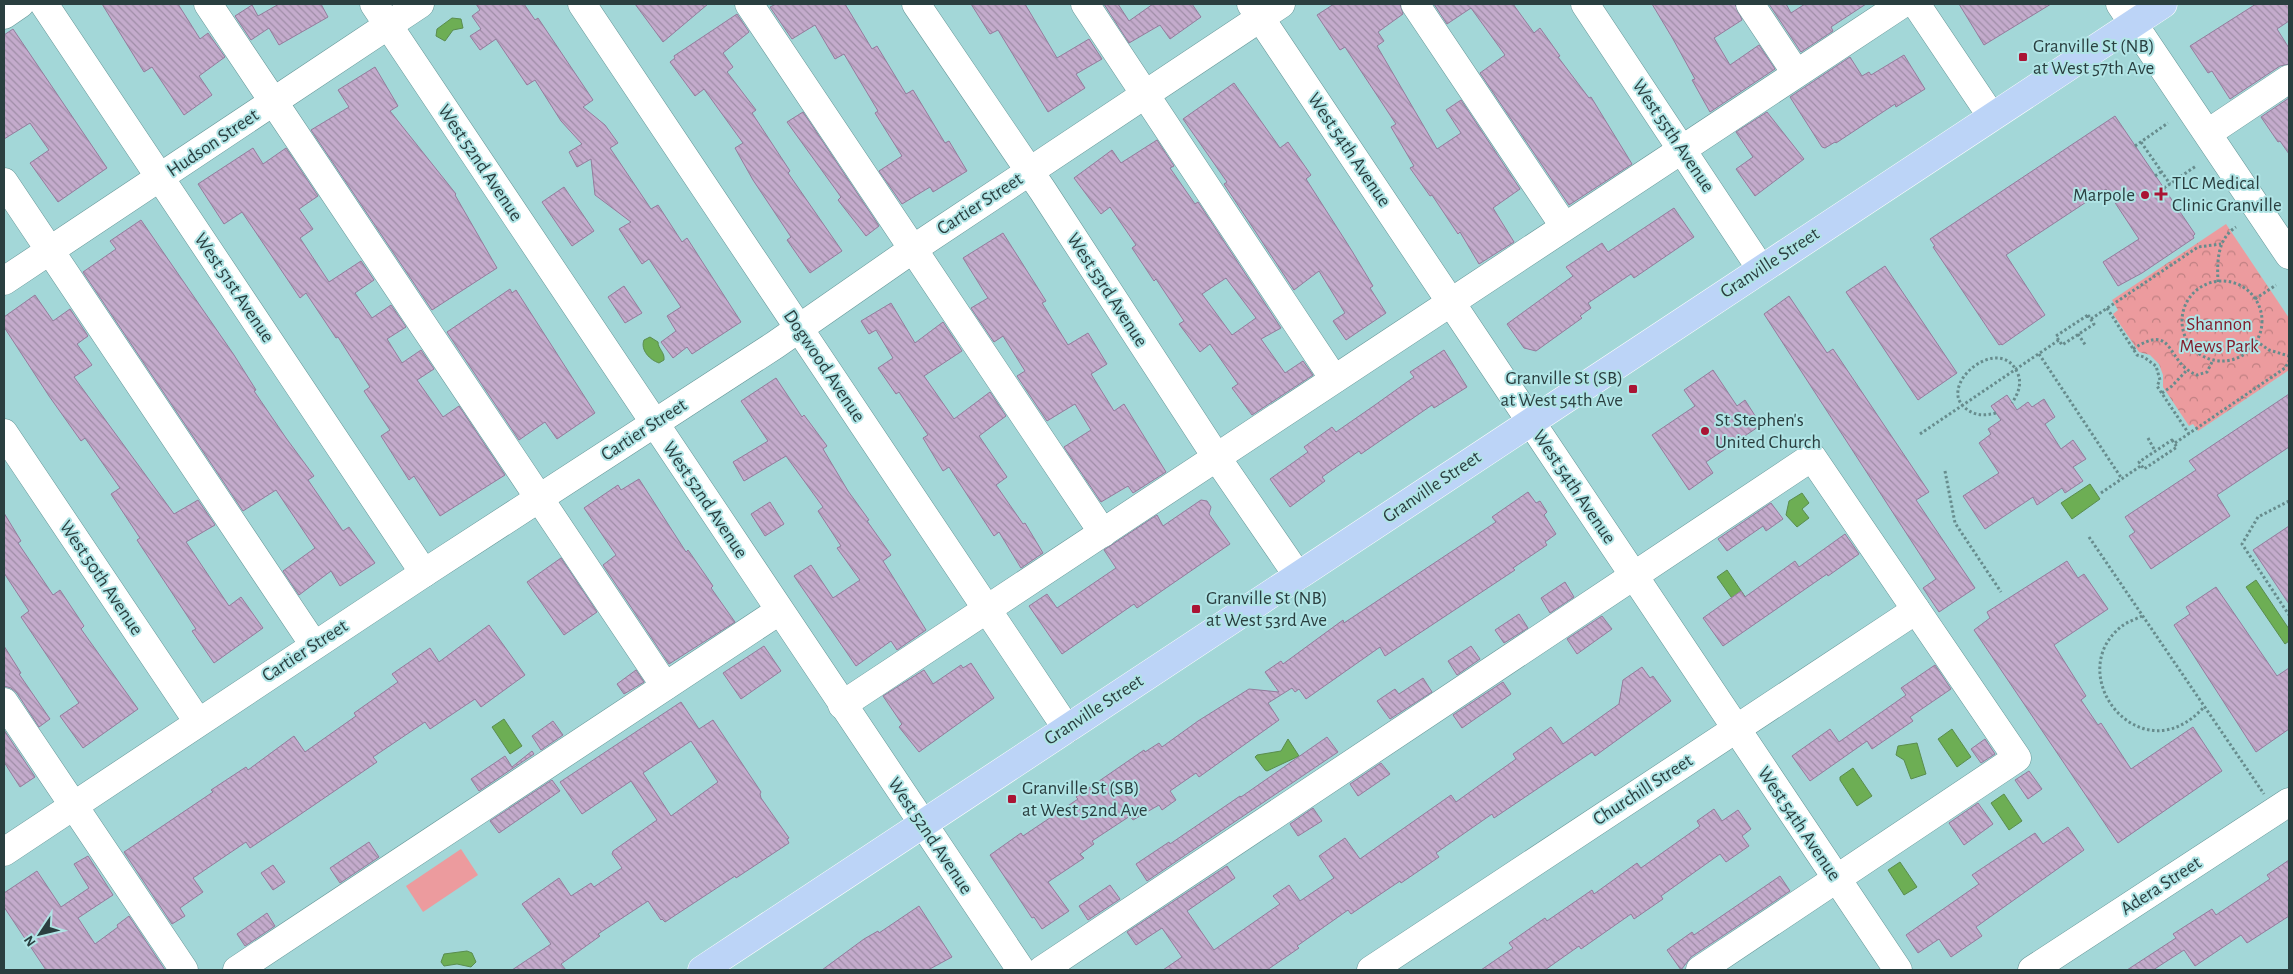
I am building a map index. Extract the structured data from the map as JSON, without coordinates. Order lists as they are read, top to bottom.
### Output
{
  "streets": {
    "highway": ["Granville Street"],
    "street": [
      "West 55th Avenue",
      "Hudson Street",
      "West 54th Avenue",
      "West 52nd Avenue",
      "Cartier Street",
      "West 51st Avenue",
      "West 53rd Avenue",
      "Dogwood Avenue",
      "West 50th Avenue",
      "Churchill Street",
      "Adera Street"
    ]
  },
  "crossings": [
    ["West 55th Avenue", "Granville Street"],
    ["Hudson Street", "West 52nd Avenue"],
    ["Hudson Street", "West 51st Avenue"],
    ["West 54th Avenue", "Cartier Street"],
    ["West 54th Avenue", "Granville Street"],
    ["West 54th Avenue", "Churchill Street"],
    ["West 52nd Avenue", "Cartier Street"],
    ["West 52nd Avenue", "Granville Street"],
    ["Cartier Street", "West 51st Avenue"],
    ["Cartier Street", "West 53rd Avenue"],
    ["Cartier Street", "Dogwood Avenue"],
    ["Cartier Street", "West 50th Avenue"],
    ["Granville Street", "West 53rd Avenue"],
    ["Granville Street", "Dogwood Avenue"]
  ],
  "parks": ["Shannon Mews Park"],
  "places": {
    "transit": [
      "Granville St (NB) at West 57th Ave",
      "Granville St (SB) at West 54th Ave",
      "Granville St (NB) at West 53rd Ave",
      "Granville St (SB) at West 52nd Ave"
    ],
    "health": ["TLC Medical Clinic Granville"],
    "other": ["Marpole", "St Stephen's United Church"]
  },
  "north": "bottom left"
}
